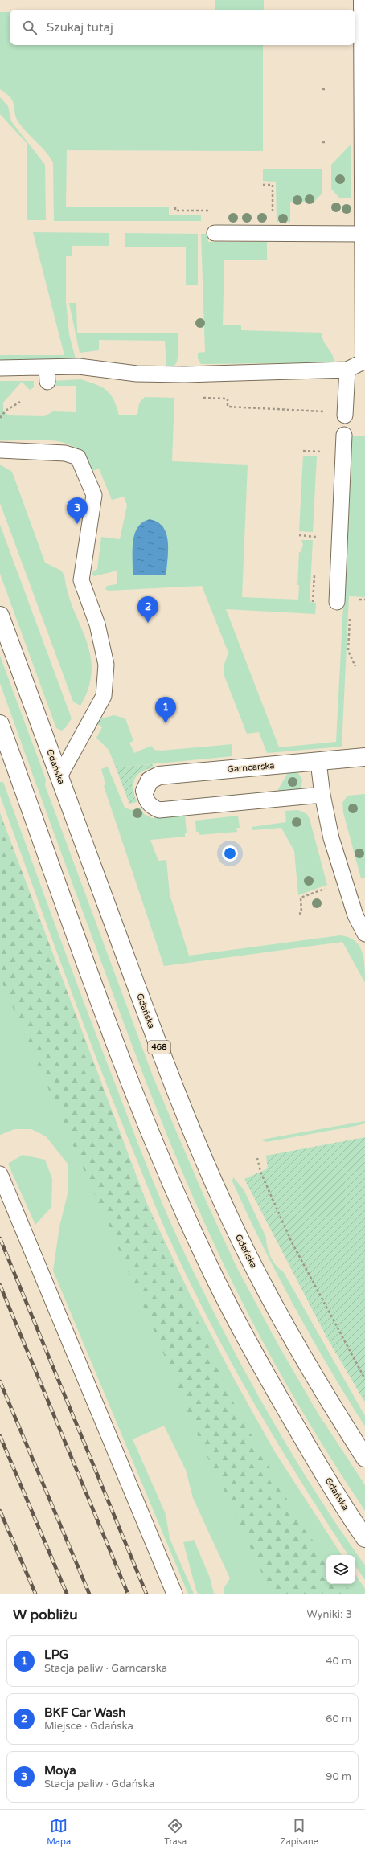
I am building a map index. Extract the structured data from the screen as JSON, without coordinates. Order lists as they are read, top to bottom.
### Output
{
  "streets": {
    "main road": ["Gdańska", "Garncarska", "468"]
  },
  "page": {
    "search": "Szukaj tutaj",
    "pins": ["3", "2", "1"],
    "heading": ["W pobliżu", "Wyniki: 3"],
    "list": [
      {
        "mark": "1",
        "name": "LPG",
        "note": "Stacja paliw · Garncarska",
        "value": "40 m"
      },
      {
        "mark": "2",
        "name": "BKF Car Wash",
        "note": "Miejsce · Gdańska",
        "value": "60 m"
      },
      {
        "mark": "3",
        "name": "Moya",
        "note": "Stacja paliw · Gdańska",
        "value": "90 m"
      }
    ],
    "nav": ["Mapa", "Trasa", "Zapisane"]
  }
}
